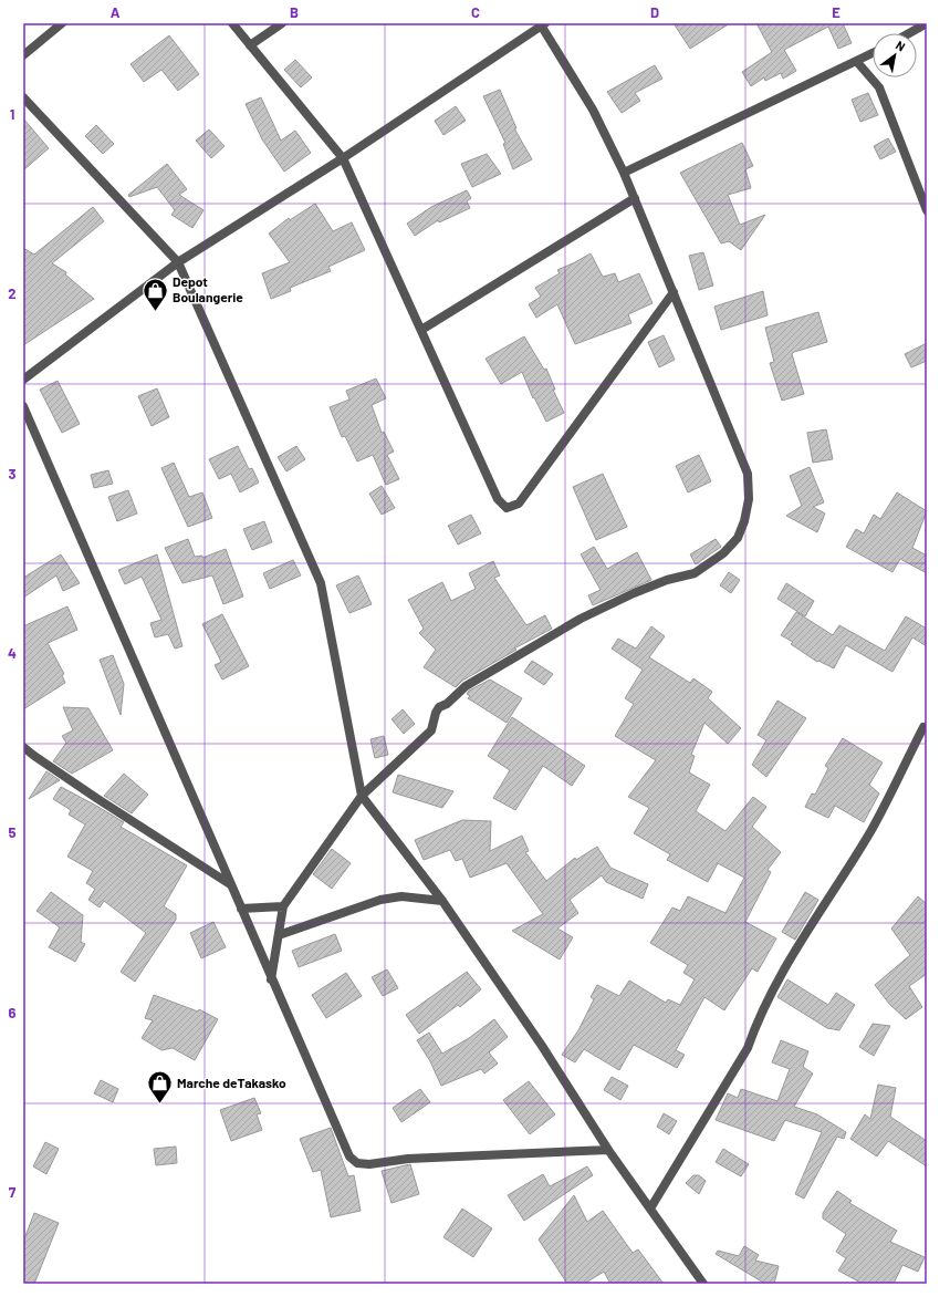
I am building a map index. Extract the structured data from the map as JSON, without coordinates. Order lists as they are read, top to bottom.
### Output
{
  "places": {
    "shop": ["Depot Boulangerie", "Marche deTakasko"]
  },
  "north": "top right",
  "grid": {
    "columns": [
      "A",
      "B",
      "C",
      "D",
      "E"
    ],
    "rows": [
      "1",
      "2",
      "3",
      "4",
      "5",
      "6",
      "7"
    ]
  }
}
